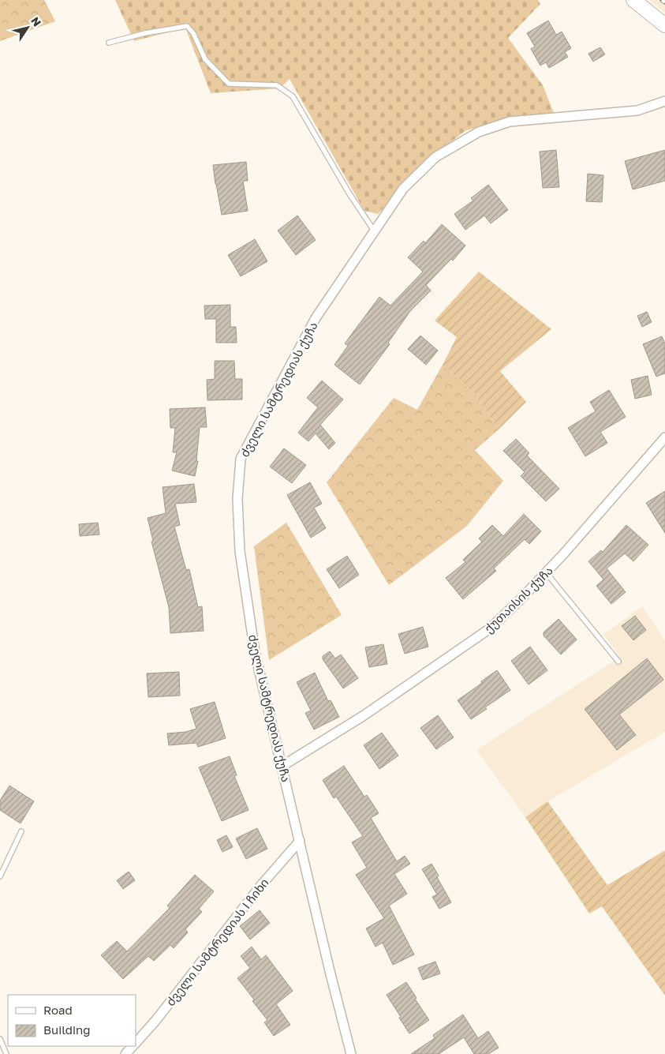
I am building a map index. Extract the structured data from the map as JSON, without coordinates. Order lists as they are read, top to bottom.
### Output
{
  "streets": {
    "street": ["ძველი სამტრედიას ქუჩა", "ქუთაისის ქუჩა", "ძველი სამტრედიას I ჩიხი"]
  },
  "crossings": [
    ["ძველი სამტრედიას ქუჩა", "ქუთაისის ქუჩა"],
    ["ძველი სამტრედიას ქუჩა", "ძველი სამტრედიას I ჩიხი"]
  ],
  "legend": ["Road", "Building"],
  "north": "top right"
}
